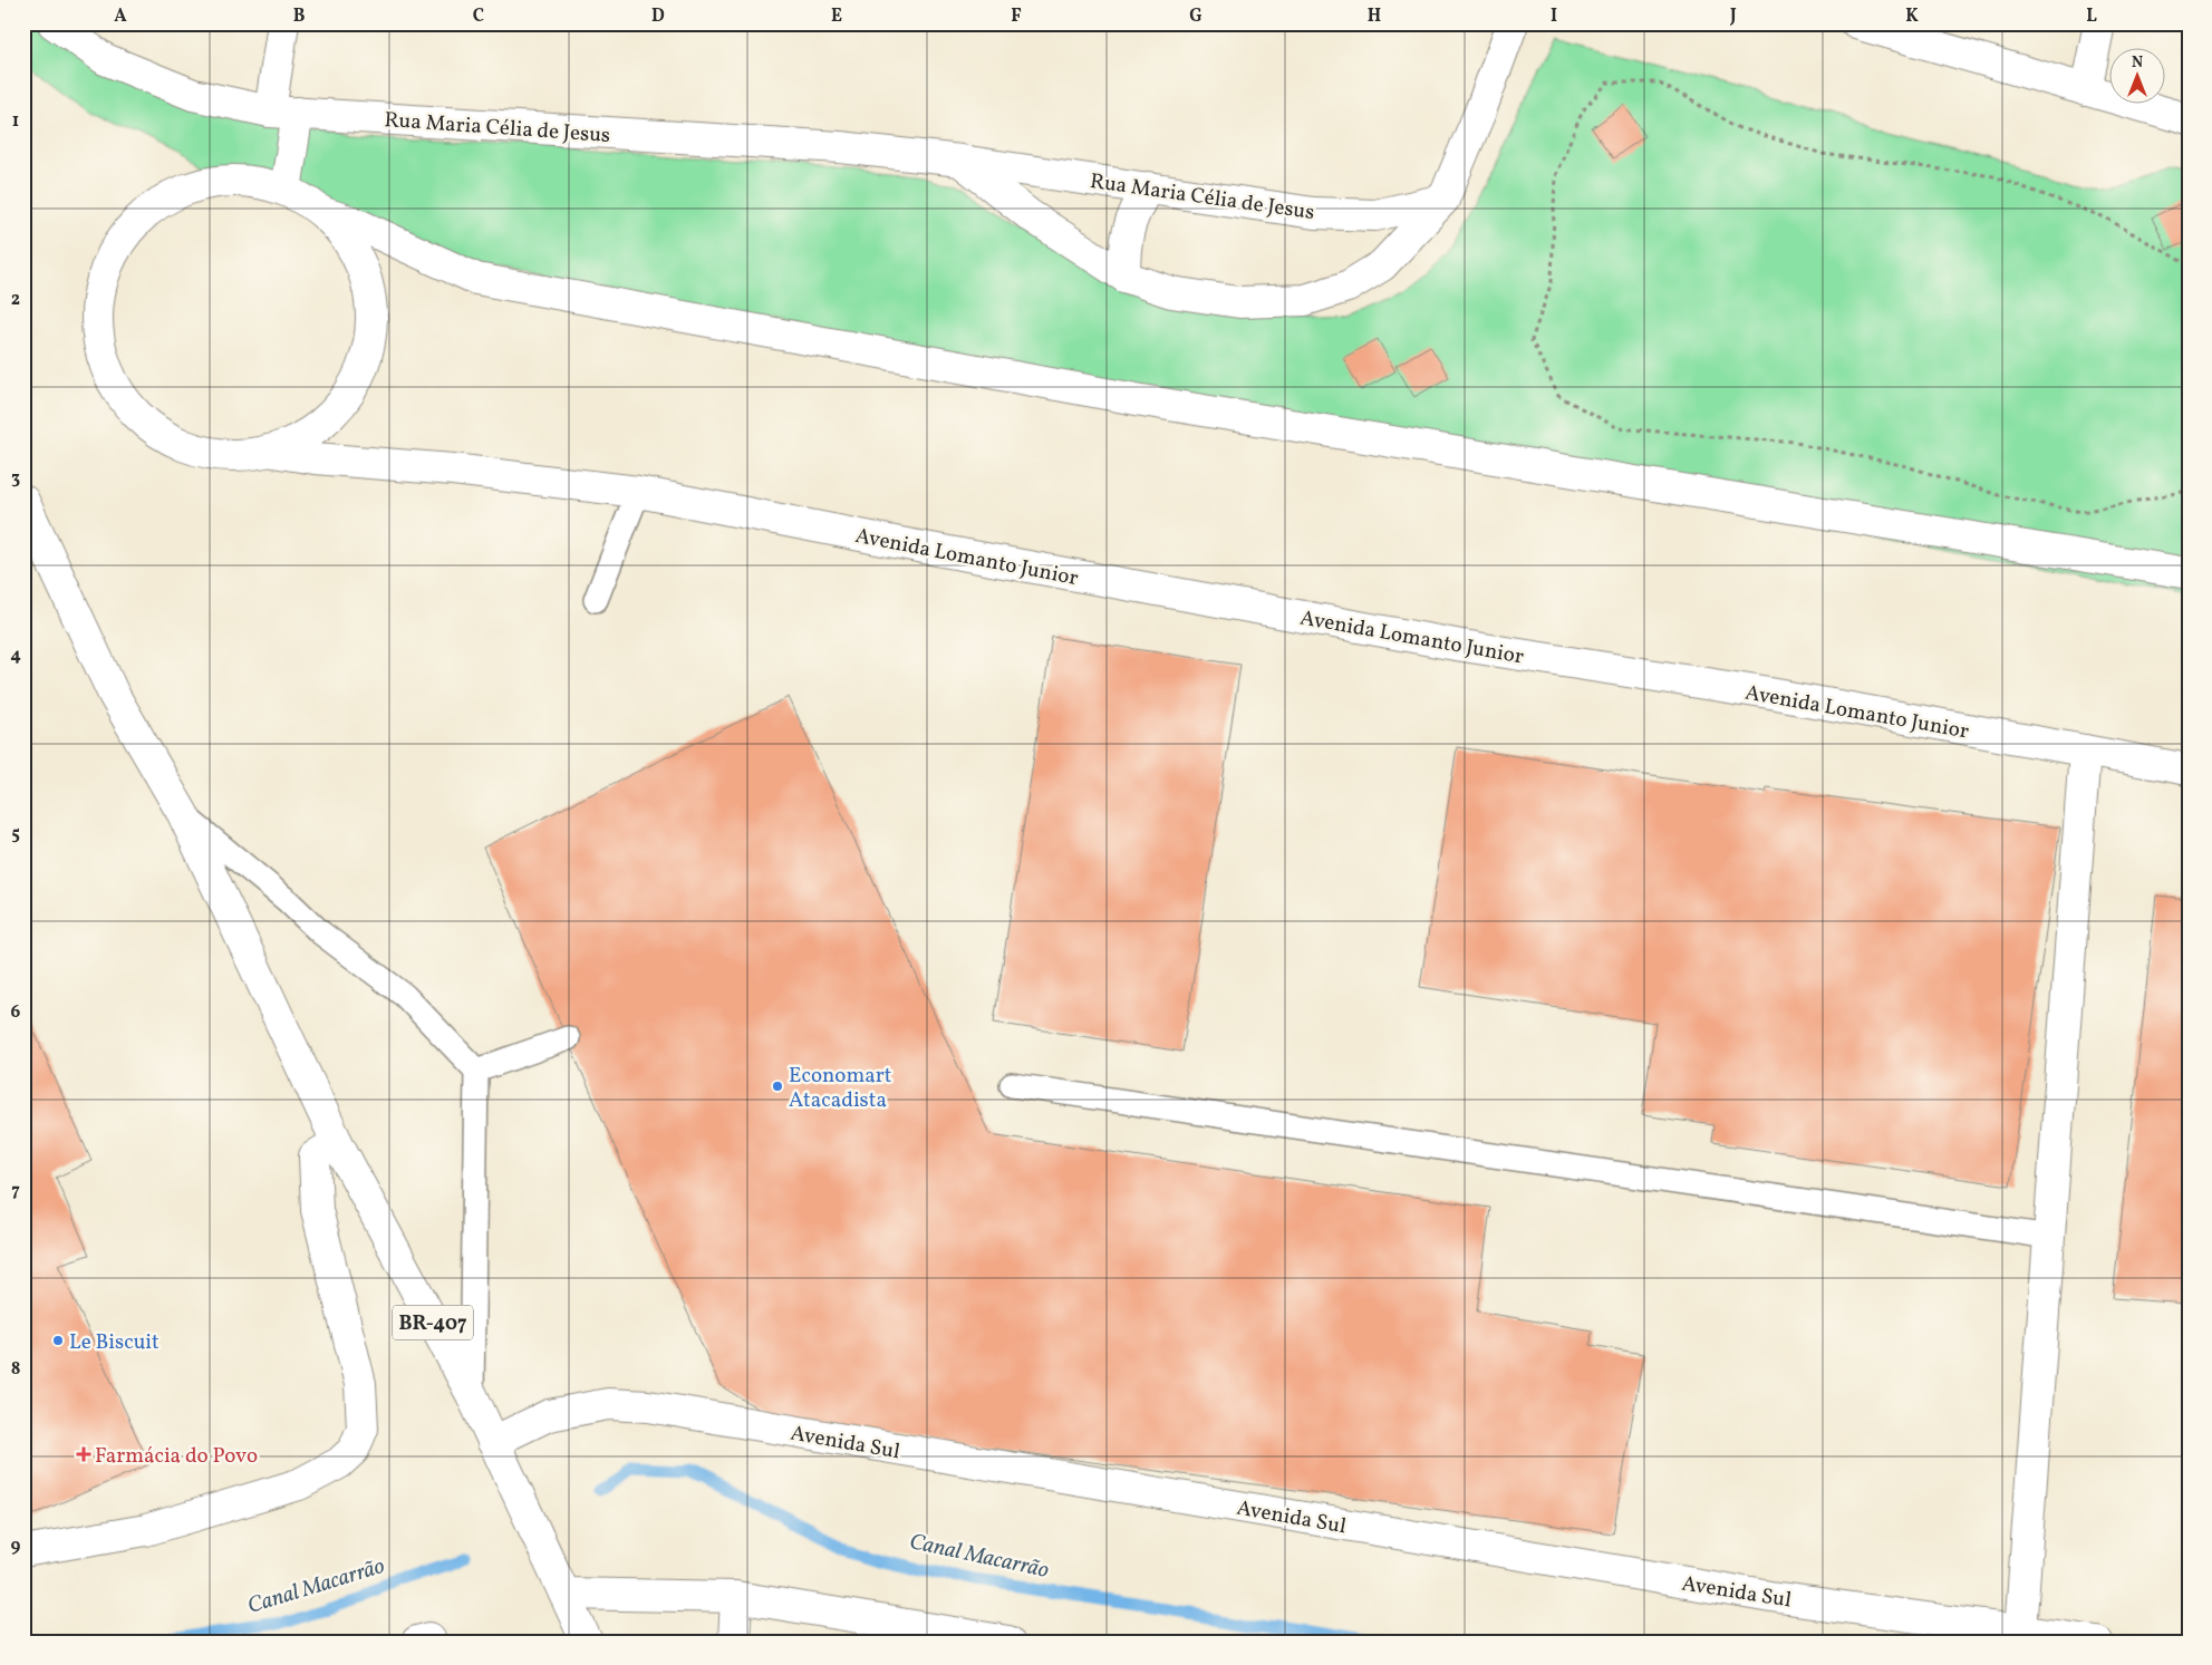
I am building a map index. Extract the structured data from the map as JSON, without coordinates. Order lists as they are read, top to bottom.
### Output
{
  "streets": {
    "main road": [
      "Rua Maria Célia de Jesus",
      "Avenida Lomanto Junior",
      "BR-407",
      "Avenida Sul"
    ]
  },
  "crossings": [
    ["BR-407", "Avenida Sul"]
  ],
  "water": ["Canal Macarrão"],
  "places": {
    "other": ["Economart Atacadista", "Le Biscuit"],
    "health": ["Farmácia do Povo"]
  },
  "north": "top",
  "grid": {
    "columns": [
      "A",
      "B",
      "C",
      "D",
      "E",
      "F",
      "G",
      "H",
      "I",
      "J",
      "K",
      "L"
    ],
    "rows": [
      "1",
      "2",
      "3",
      "4",
      "5",
      "6",
      "7",
      "8",
      "9"
    ]
  }
}
